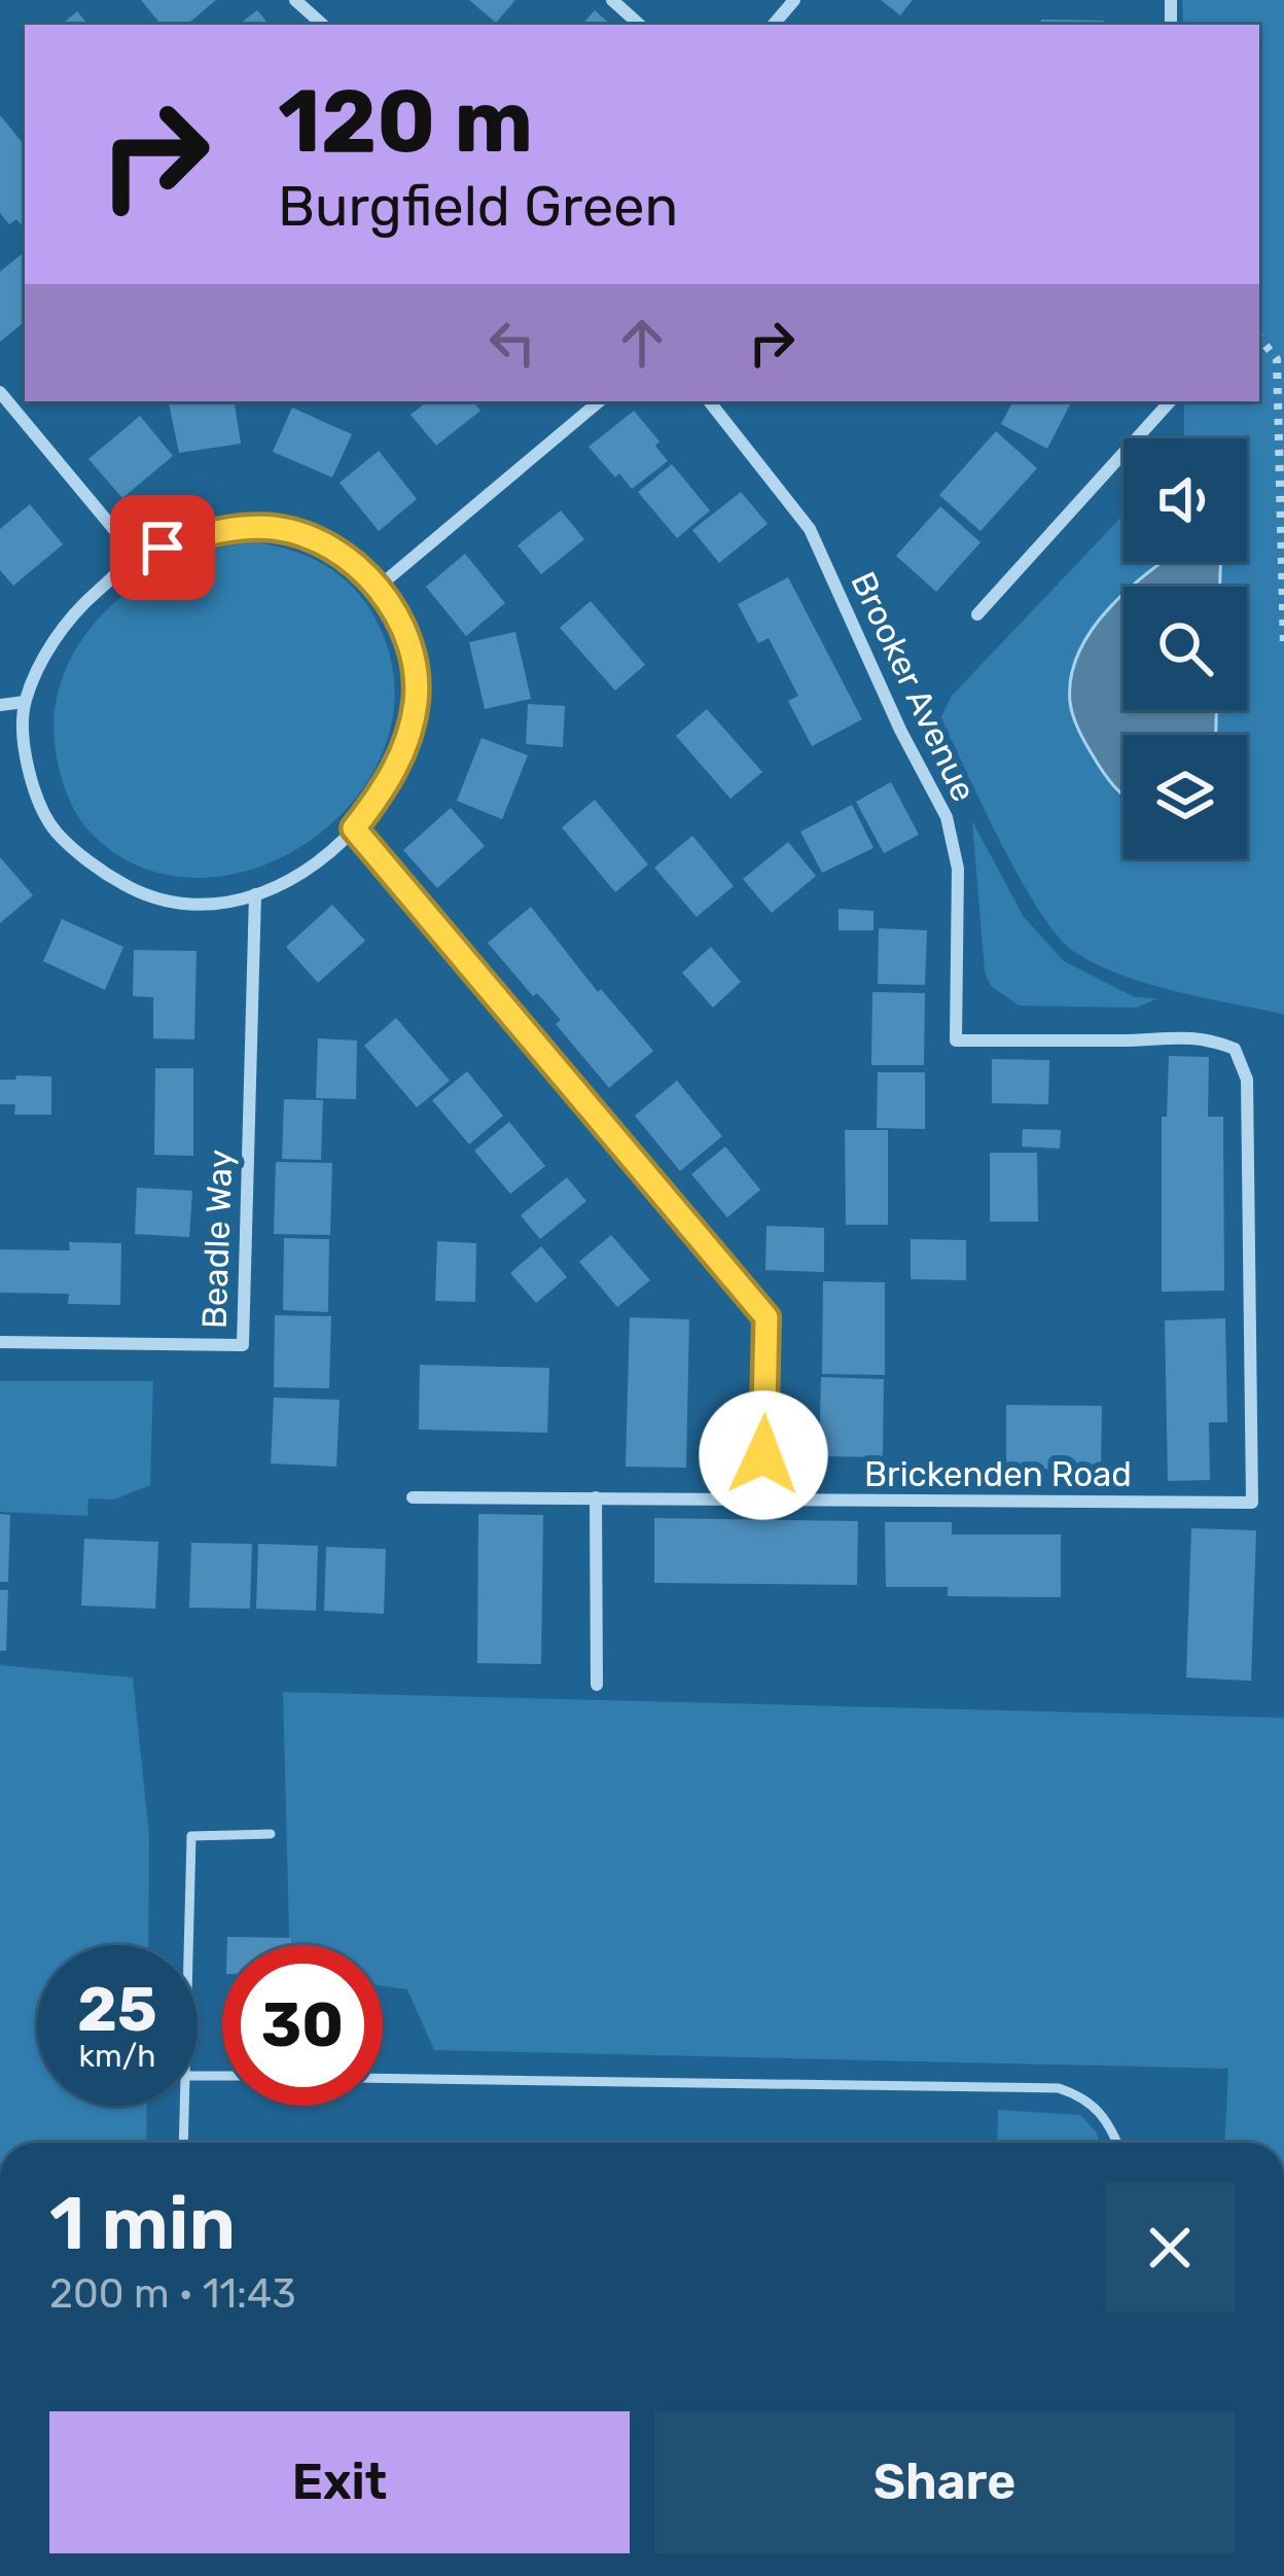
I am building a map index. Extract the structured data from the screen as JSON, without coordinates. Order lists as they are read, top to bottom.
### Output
{
  "streets": {
    "street": ["Brooker Avenue", "Beadle Way", "Brickenden Road"]
  },
  "crossings": [
    ["Brooker Avenue", "Brickenden Road"]
  ],
  "page": {
    "turn": ["120 m", "Burgfield Green"],
    "speed": "25 km/h",
    "limit": "30",
    "heading": ["1 min", "200 m · 11:43"],
    "buttons": ["Exit", "Share"]
  }
}
